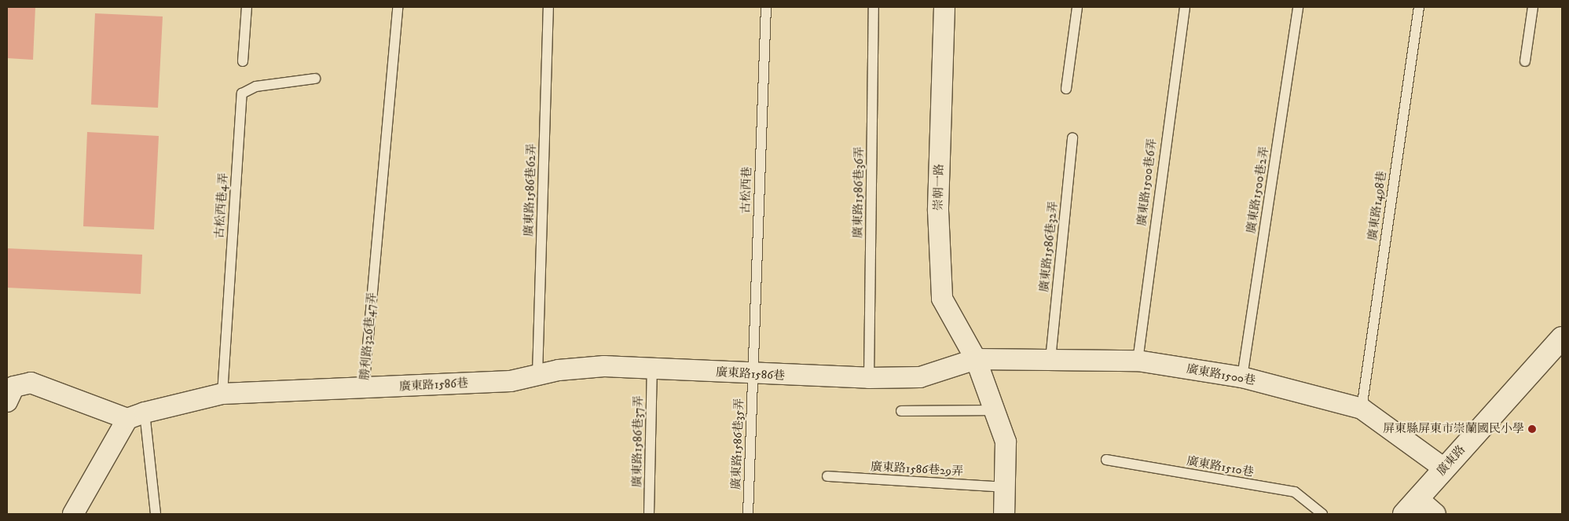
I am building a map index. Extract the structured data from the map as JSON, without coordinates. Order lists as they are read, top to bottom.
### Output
{
  "streets": {
    "street": [
      "崇朝一路",
      "勝利路326巷47弄",
      "廣東路1586巷",
      "廣東路1500巷",
      "廣東路"
    ],
    "lane": [
      "廣東路1500巷6弄",
      "廣東路1586巷62弄",
      "古松西巷",
      "廣東路1500巷2弄",
      "廣東路1586巷36弄",
      "古松西巷4弄",
      "廣東路1498巷",
      "廣東路1586巷32弄",
      "廣東路1586巷37弄",
      "廣東路1586巷35弄",
      "廣東路1510巷",
      "廣東路1586巷29弄"
    ]
  },
  "crossings": [
    ["廣東路1500巷6弄", "廣東路1500巷"],
    ["崇朝一路", "廣東路1586巷"],
    ["崇朝一路", "廣東路1500巷"],
    ["廣東路1586巷62弄", "廣東路1586巷"],
    ["古松西巷", "廣東路1586巷"],
    ["古松西巷", "廣東路1586巷35弄"],
    ["廣東路1500巷2弄", "廣東路1500巷"],
    ["廣東路1586巷36弄", "廣東路1586巷"],
    ["古松西巷4弄", "勝利路326巷47弄"],
    ["廣東路1498巷", "廣東路1500巷"],
    ["廣東路1586巷32弄", "廣東路1500巷"],
    ["勝利路326巷47弄", "廣東路1586巷"],
    ["廣東路1586巷", "廣東路1500巷"],
    ["廣東路1586巷", "廣東路1586巷37弄"],
    ["廣東路1586巷", "廣東路1586巷35弄"],
    ["廣東路1500巷", "廣東路"]
  ],
  "places": ["屏東縣屏東市崇蘭國民小學"]
}
